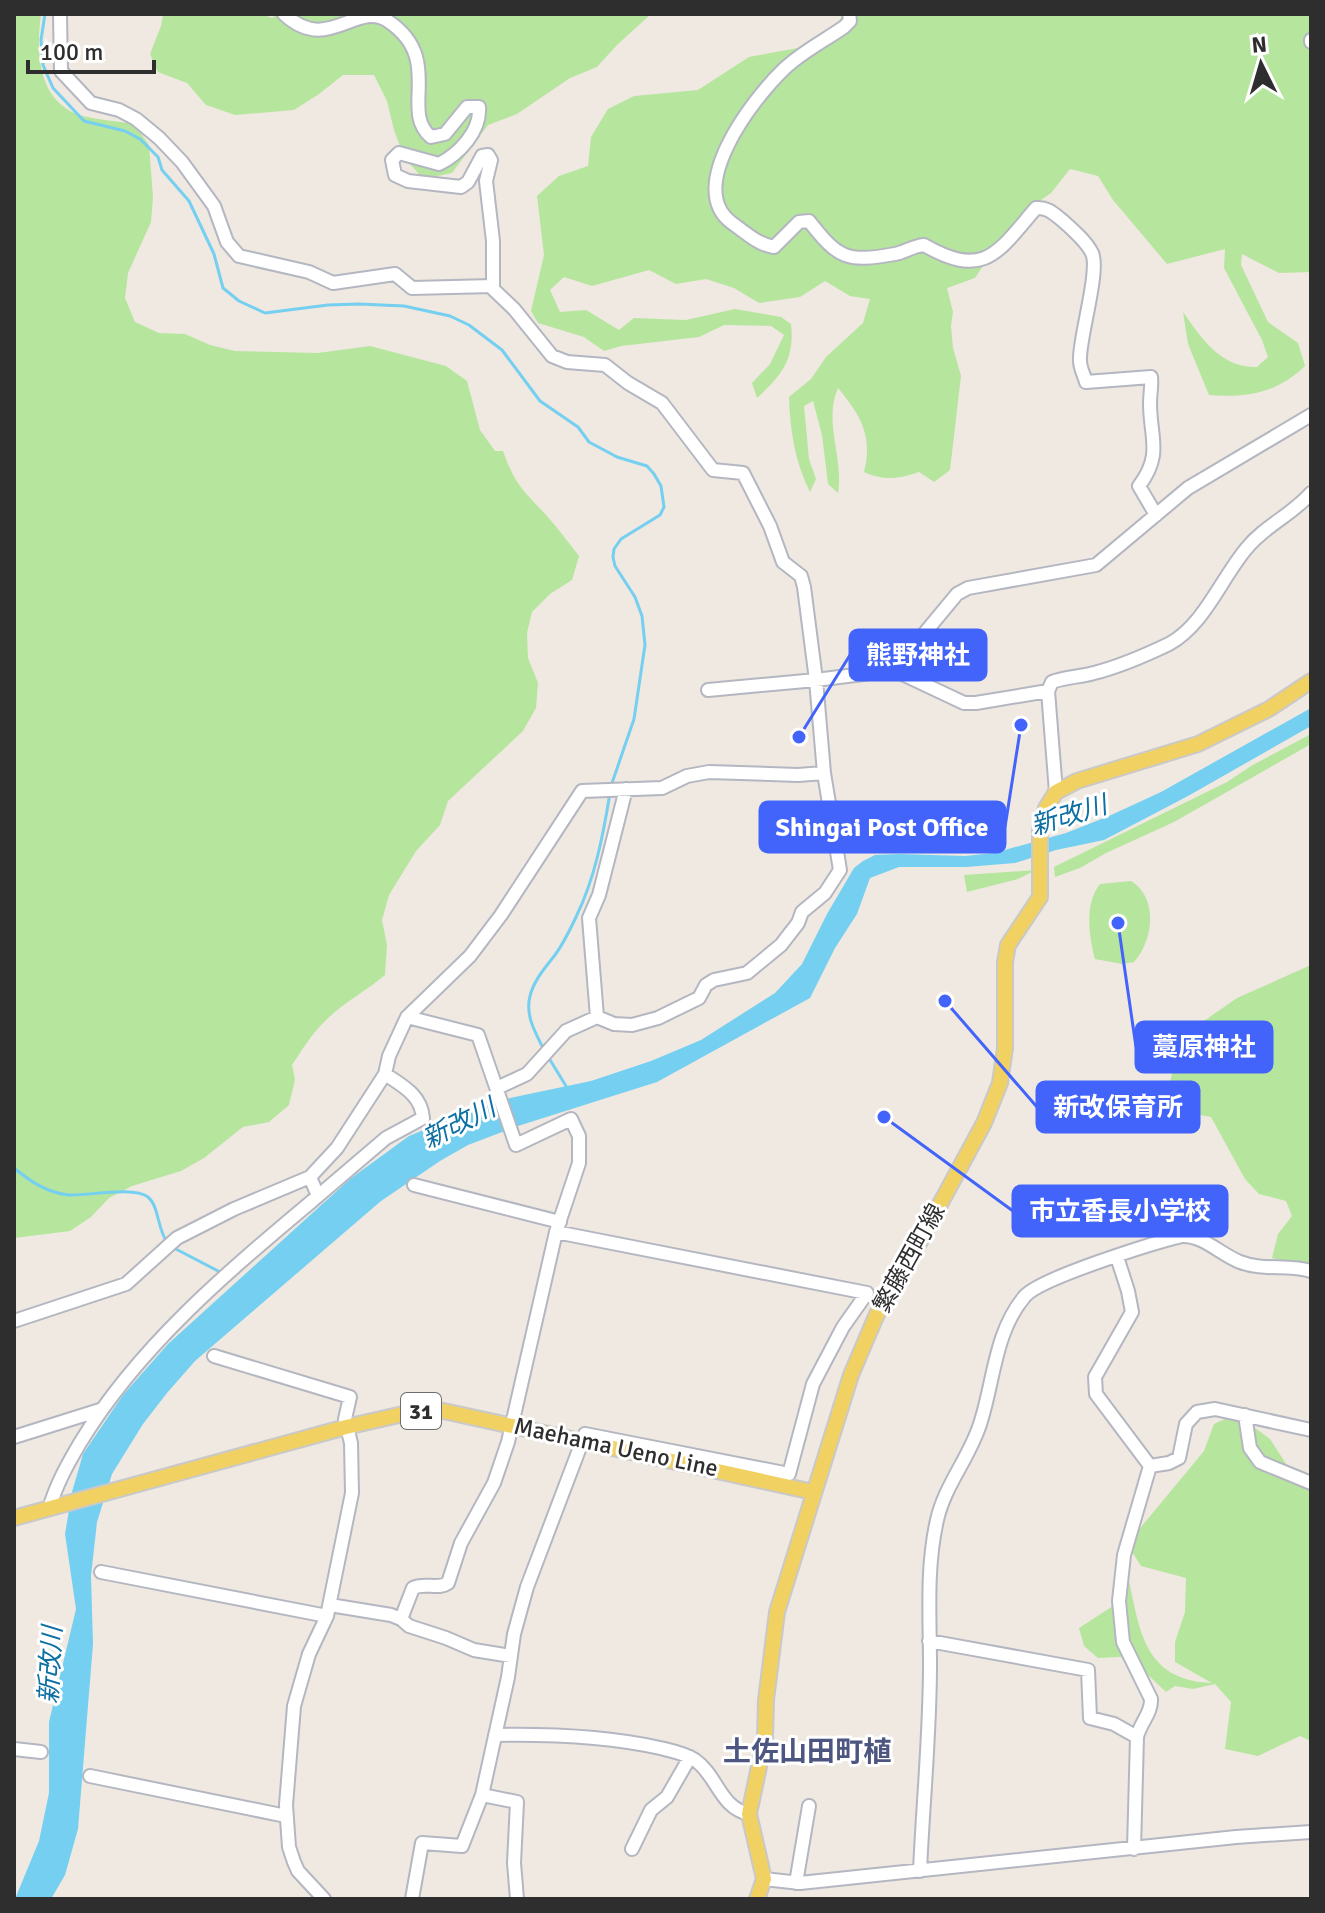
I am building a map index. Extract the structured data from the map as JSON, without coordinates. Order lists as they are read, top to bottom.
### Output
{
  "streets": {
    "main road": ["繁藤西町線", "31", "Maehama Ueno Line"]
  },
  "crossings": [
    ["繁藤西町線", "Maehama Ueno Line"]
  ],
  "districts": ["土佐山田町植"],
  "water": ["新改川"],
  "places": [
    "Shingai Post Office",
    "熊野神社",
    "藁原神社",
    "新改保育所",
    "市立香長小学校"
  ],
  "scale_bar": "100 m",
  "north": "top"
}
